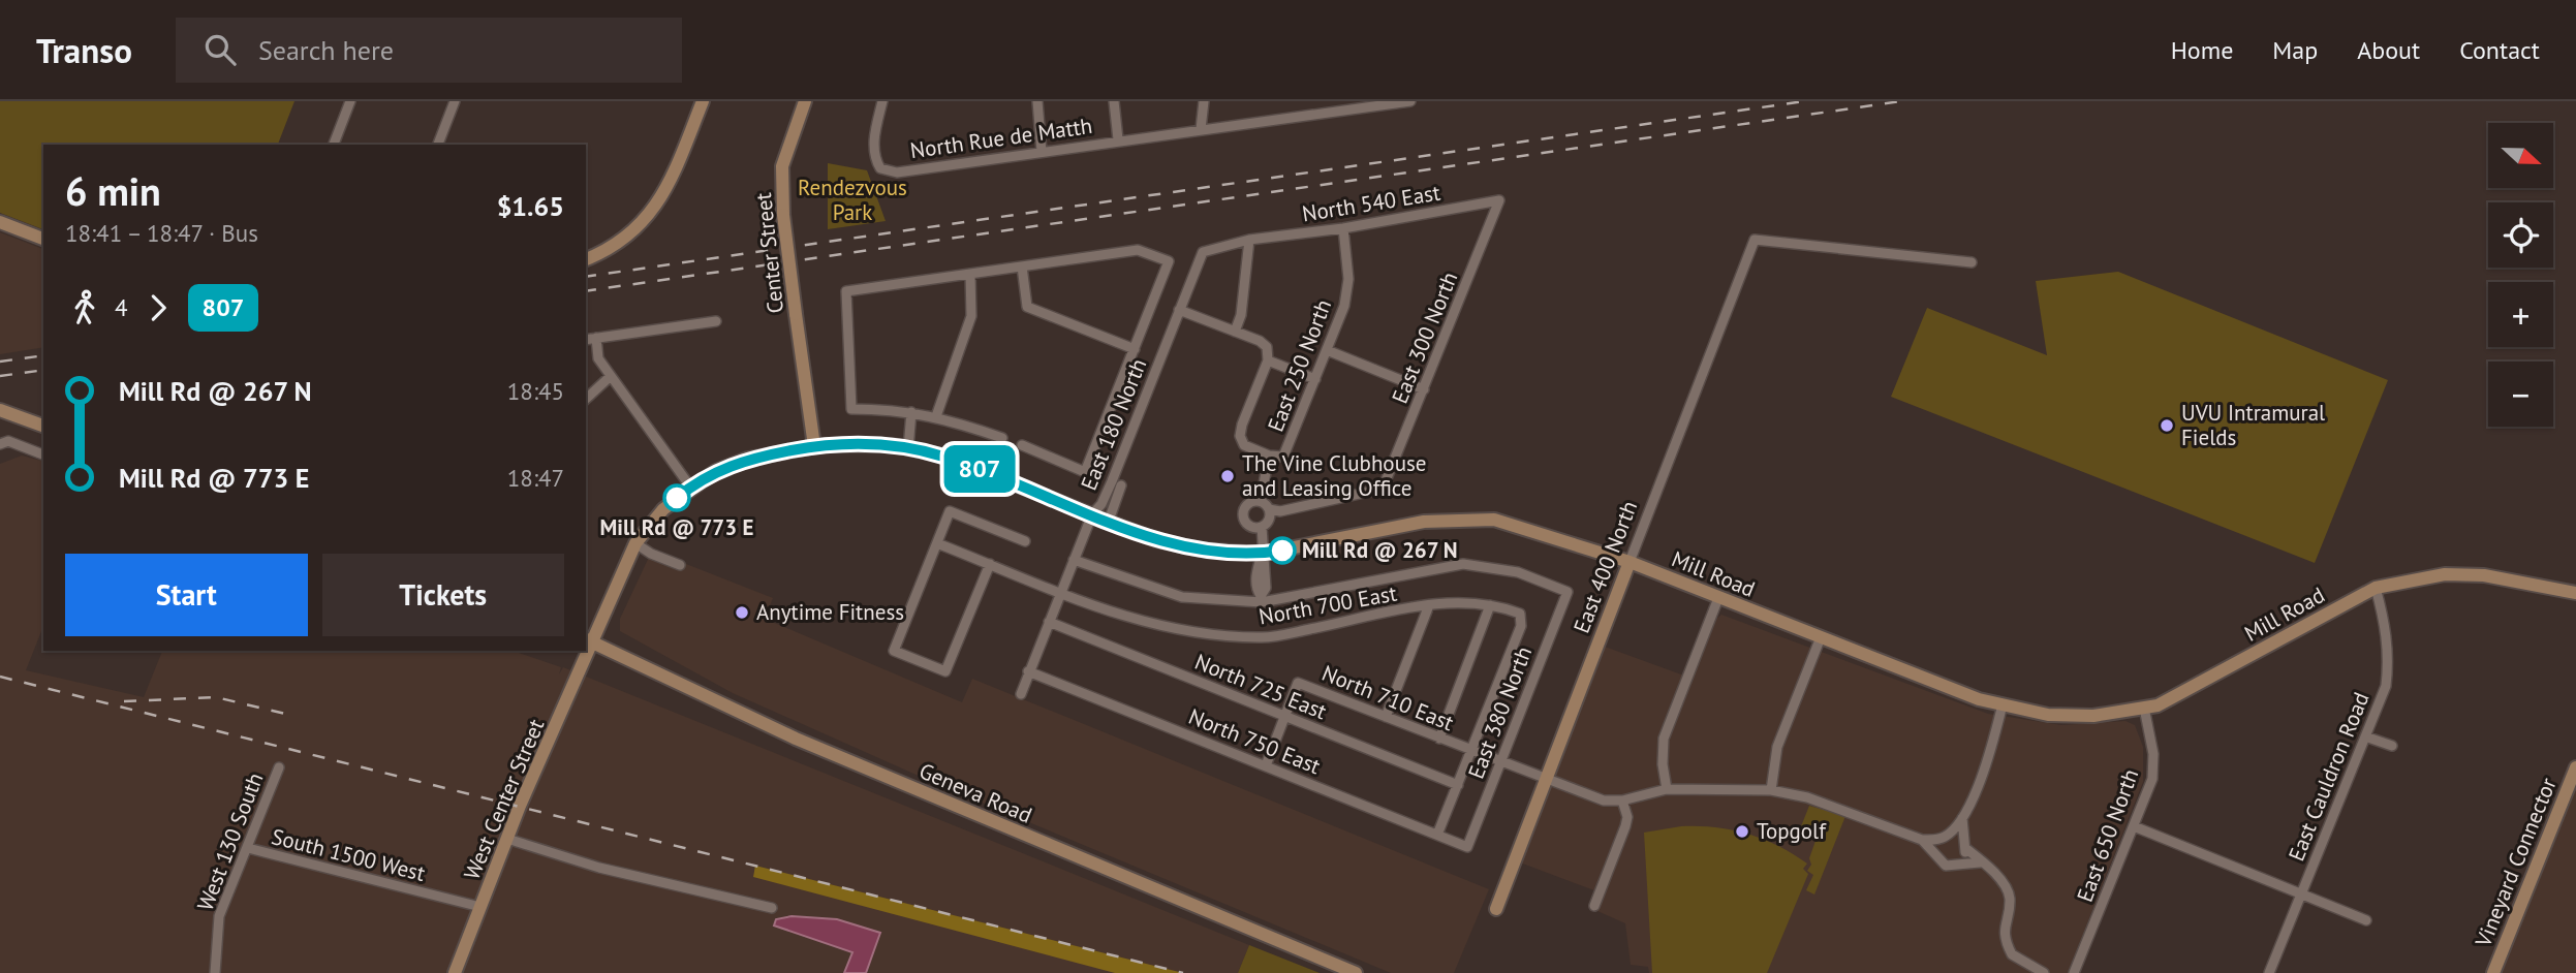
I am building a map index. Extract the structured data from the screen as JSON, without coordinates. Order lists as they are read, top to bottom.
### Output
{
  "streets": {
    "main road": [
      "Center Street",
      "East 400 North",
      "Mill Road",
      "Geneva Road",
      "West Center Street",
      "Vineyard Connector"
    ],
    "street": [
      "North Rue de Matth",
      "North 540 East",
      "East 300 North",
      "East 250 North",
      "East 180 North",
      "North 700 East",
      "North 725 East",
      "North 710 East",
      "East 380 North",
      "North 750 East",
      "East Cauldron Road",
      "East 650 North",
      "West 130 South",
      "South 1500 West"
    ]
  },
  "crossings": [
    ["North 540 East", "East 300 North"],
    ["North 540 East", "East 250 North"],
    ["North 540 East", "East 180 North"],
    ["Center Street", "Mill Road"],
    ["East 300 North", "East 250 North"],
    ["East 180 North", "Mill Road"],
    ["East 180 North", "North 700 East"],
    ["East 180 North", "North 725 East"],
    ["East 180 North", "East 380 North"],
    ["East 180 North", "North 750 East"],
    ["East 400 North", "Mill Road"],
    ["East 400 North", "North 710 East"],
    ["Mill Road", "East Cauldron Road"],
    ["Mill Road", "West Center Street"],
    ["Mill Road", "East 650 North"],
    ["North 700 East", "North 710 East"],
    ["North 725 East", "North 710 East"],
    ["North 710 East", "East 380 North"],
    ["East 380 North", "North 750 East"],
    ["Geneva Road", "West Center Street"],
    ["West Center Street", "South 1500 West"],
    ["West 130 South", "South 1500 West"]
  ],
  "parks": ["Rendezvous Park"],
  "places": [
    "UVU Intramural Fields",
    "The Vine Clubhouse and Leasing Office",
    "Mill Rd @ 773 E",
    "Mill Rd @ 267 N",
    "Anytime Fitness",
    "Topgolf"
  ],
  "lines": ["bus line 807"],
  "north": "right",
  "page": {
    "header": "Transo",
    "search": "Search here",
    "nav": [
      "Home",
      "Map",
      "About",
      "Contact"
    ],
    "on_map": "807",
    "map_buttons": ["+", "−"],
    "heading": ["6 min", "18:41 – 18:47 · Bus", "$1.65"],
    "legs": ["4", "807"],
    "list": [
      {
        "name": "Mill Rd @ 267 N",
        "value": "18:45"
      },
      {
        "name": "Mill Rd @ 773 E",
        "value": "18:47"
      }
    ],
    "buttons": ["Start", "Tickets"]
  }
}
